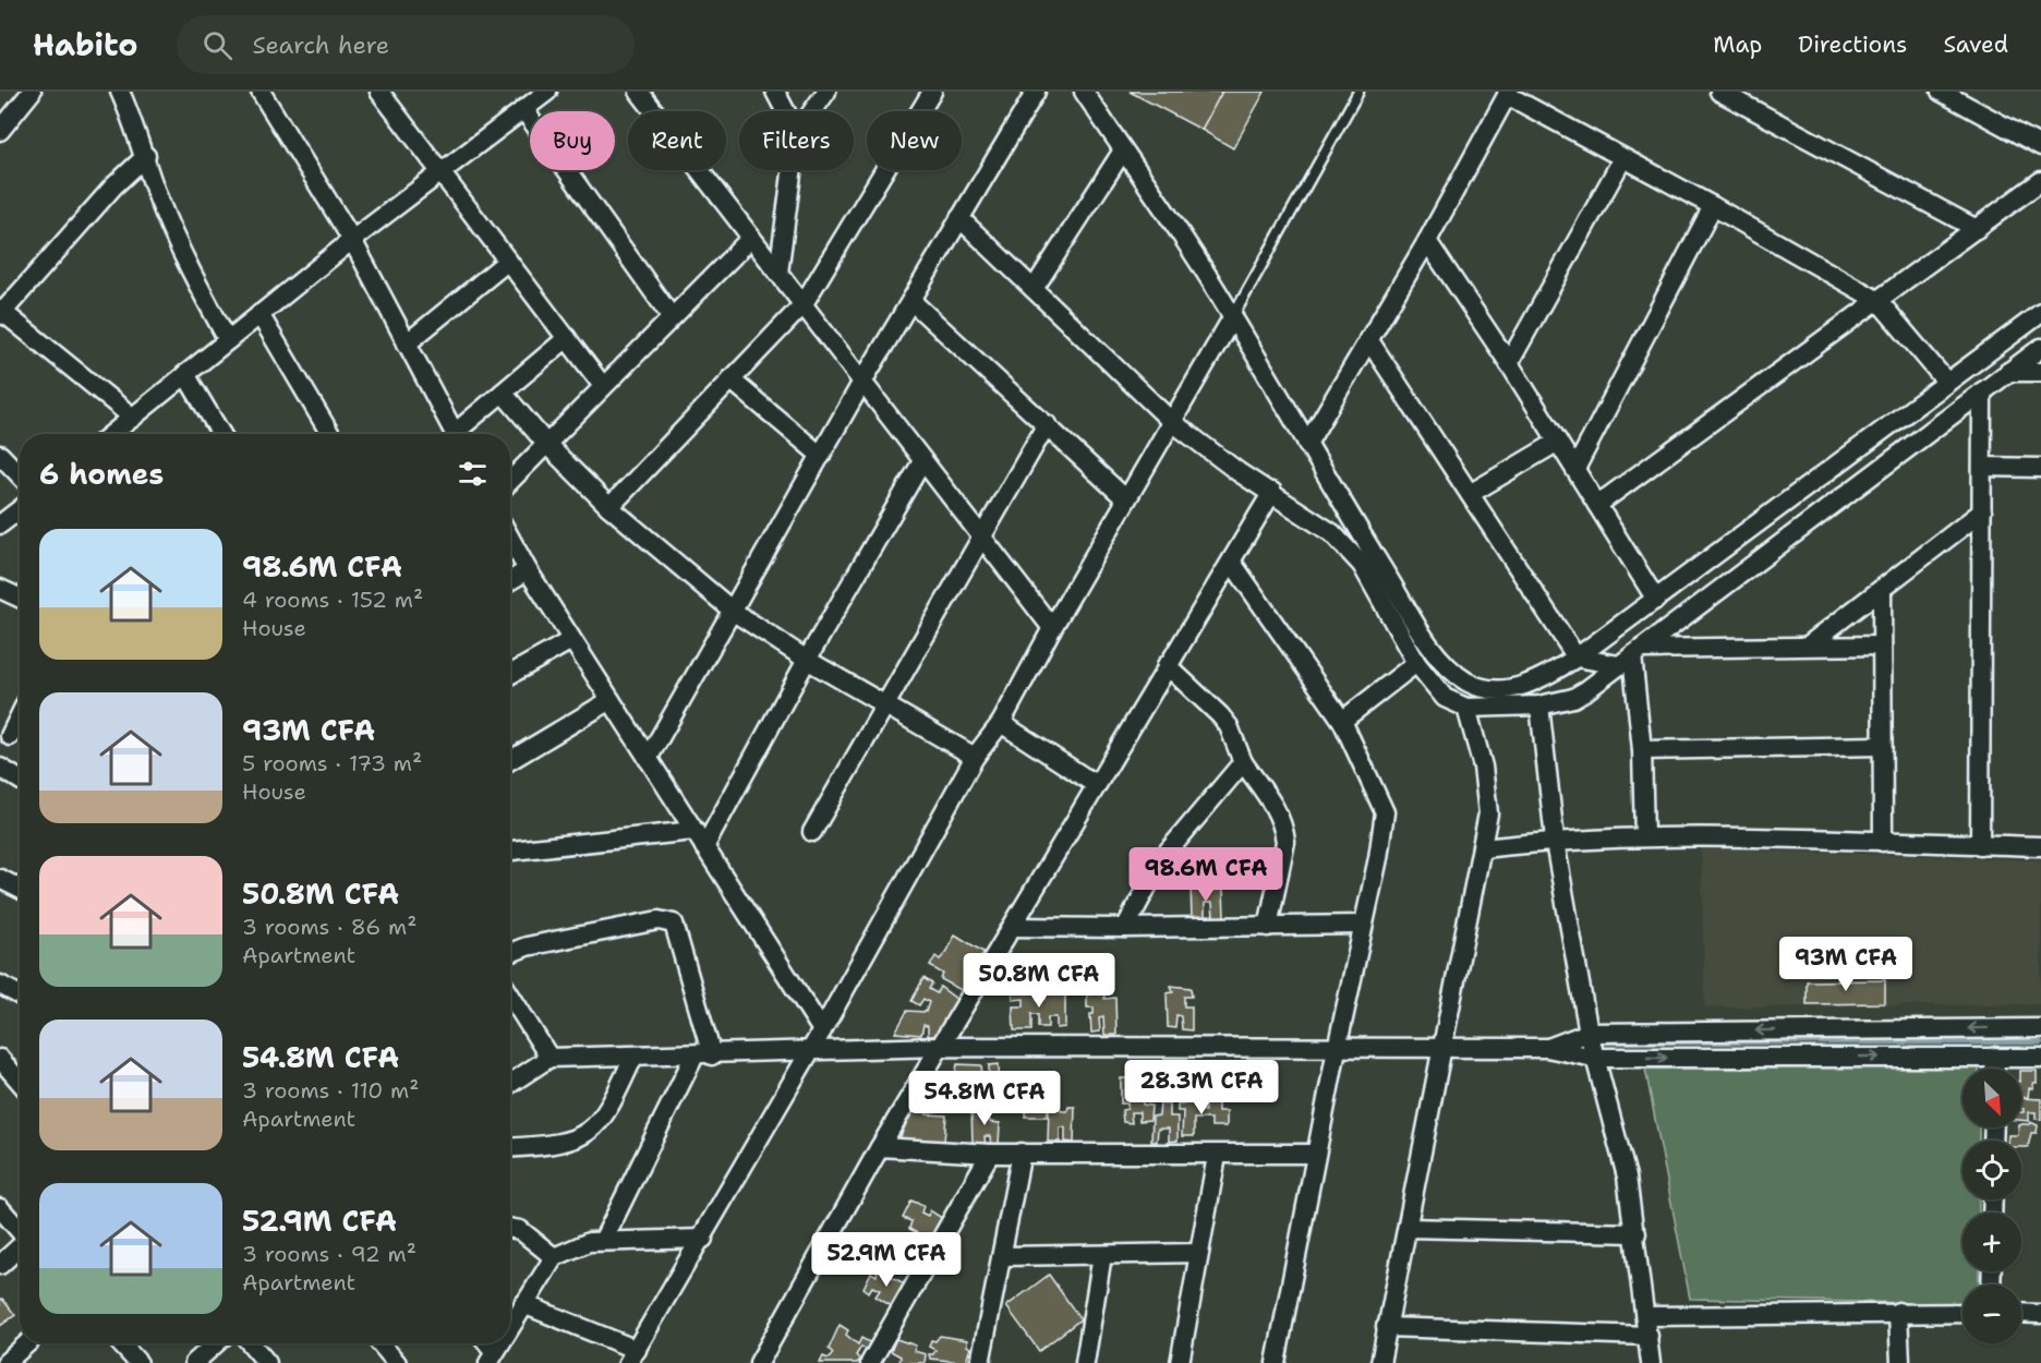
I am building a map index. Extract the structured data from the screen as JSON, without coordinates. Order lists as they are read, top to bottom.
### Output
{
  "north": "bottom right",
  "page": {
    "header": "Habito",
    "search": "Search here",
    "nav": ["Map", "Directions", "Saved"],
    "chip": [
      "Buy",
      "Rent",
      "Filters",
      "New"
    ],
    "heading": "6 homes",
    "list": [
      {
        "name": "98.6M CFA",
        "note": "4 rooms · 152 m² · House"
      },
      {
        "name": "93M CFA",
        "note": "5 rooms · 173 m² · House"
      },
      {
        "name": "50.8M CFA",
        "note": "3 rooms · 86 m² · Apartment"
      },
      {
        "name": "54.8M CFA",
        "note": "3 rooms · 110 m² · Apartment"
      },
      {
        "name": "52.9M CFA",
        "note": "3 rooms · 92 m² · Apartment"
      }
    ],
    "price": [
      "98.6M CFA",
      "93M CFA",
      "50.8M CFA",
      "28.3M CFA",
      "54.8M CFA",
      "52.9M CFA"
    ],
    "map_buttons": ["+", "−"]
  }
}
